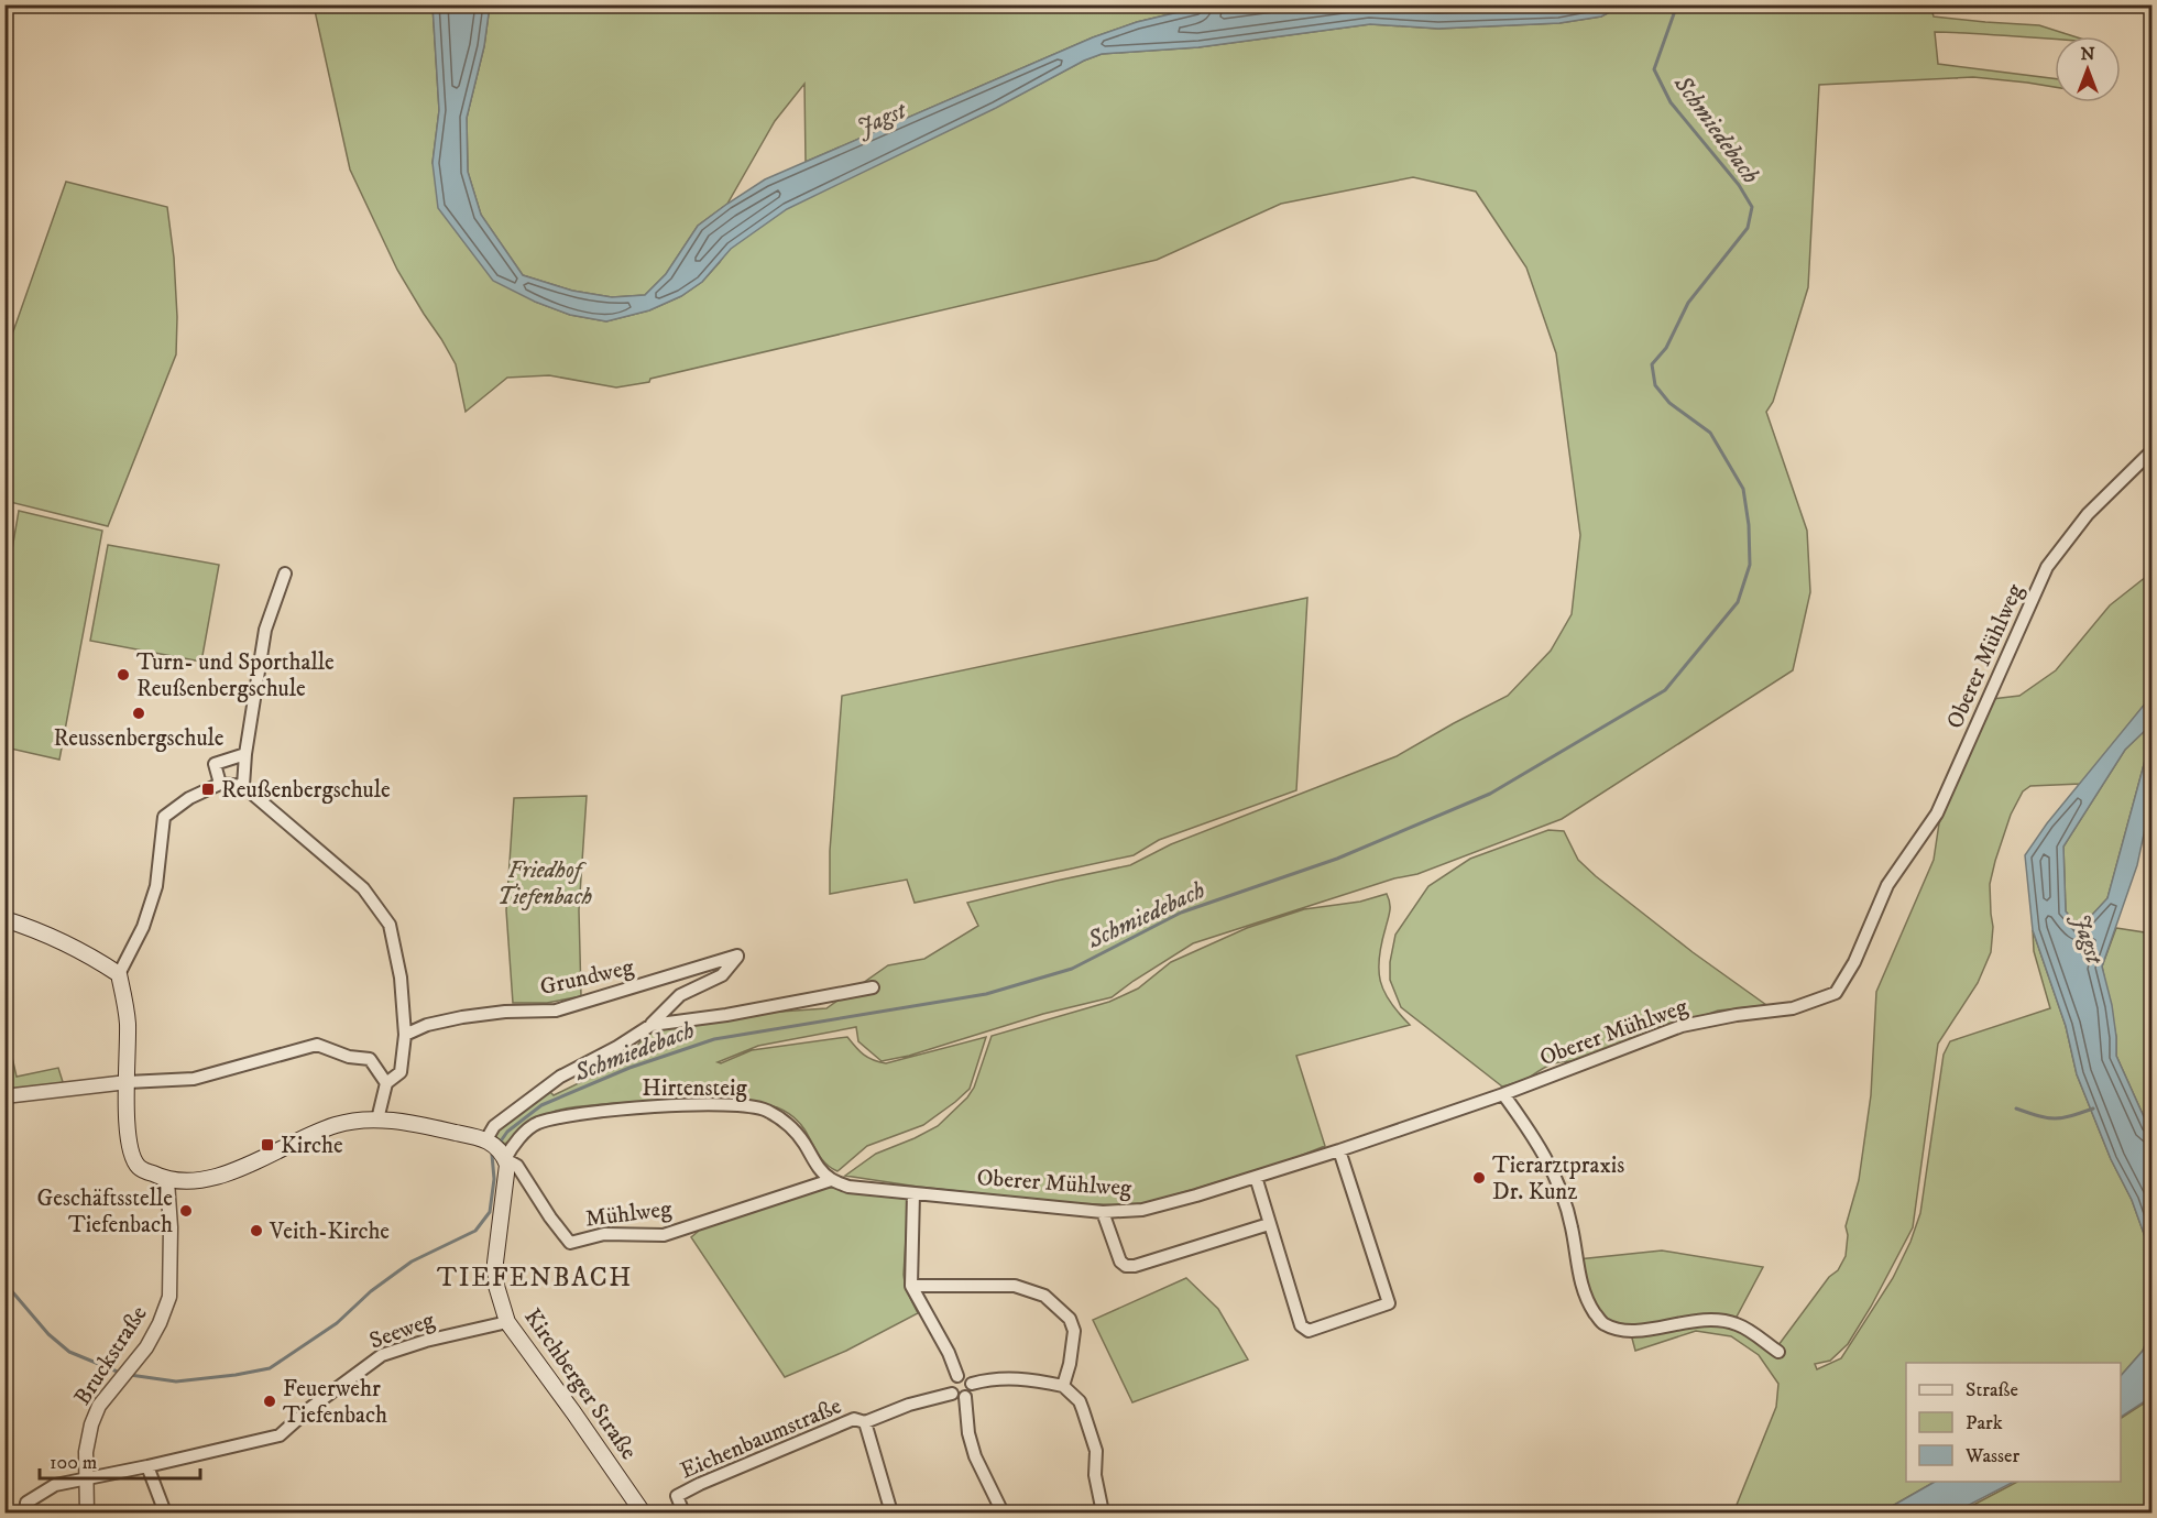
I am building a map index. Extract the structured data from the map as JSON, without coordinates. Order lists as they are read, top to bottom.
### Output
{
  "streets": {
    "main road": ["Kirchberger Straße"],
    "street": [
      "Oberer Mühlweg",
      "Grundweg",
      "Hirtensteig",
      "Mühlweg",
      "Seeweg",
      "Bruckstraße",
      "Eichenbaumstraße"
    ]
  },
  "crossings": [
    ["Oberer Mühlweg", "Hirtensteig"],
    ["Oberer Mühlweg", "Mühlweg"],
    ["Hirtensteig", "Mühlweg"],
    ["Hirtensteig", "Kirchberger Straße"],
    ["Mühlweg", "Kirchberger Straße"],
    ["Seeweg", "Bruckstraße"],
    ["Seeweg", "Kirchberger Straße"]
  ],
  "districts": ["TIEFENBACH"],
  "water": ["Jagst", "Schmiedebach"],
  "parks": ["Friedhof Tiefenbach"],
  "places": {
    "other": [
      "Turn- und Sporthalle Reußenbergschule",
      "Reussenbergschule",
      "Tierarztpraxis Dr. Kunz",
      "Geschäftsstelle Tiefenbach",
      "Veith-Kirche",
      "Feuerwehr Tiefenbach"
    ],
    "transit": ["Reußenbergschule", "Kirche"]
  },
  "legend": ["Straße", "Park", "Wasser"],
  "scale_bar": "100 m",
  "north": "top"
}
